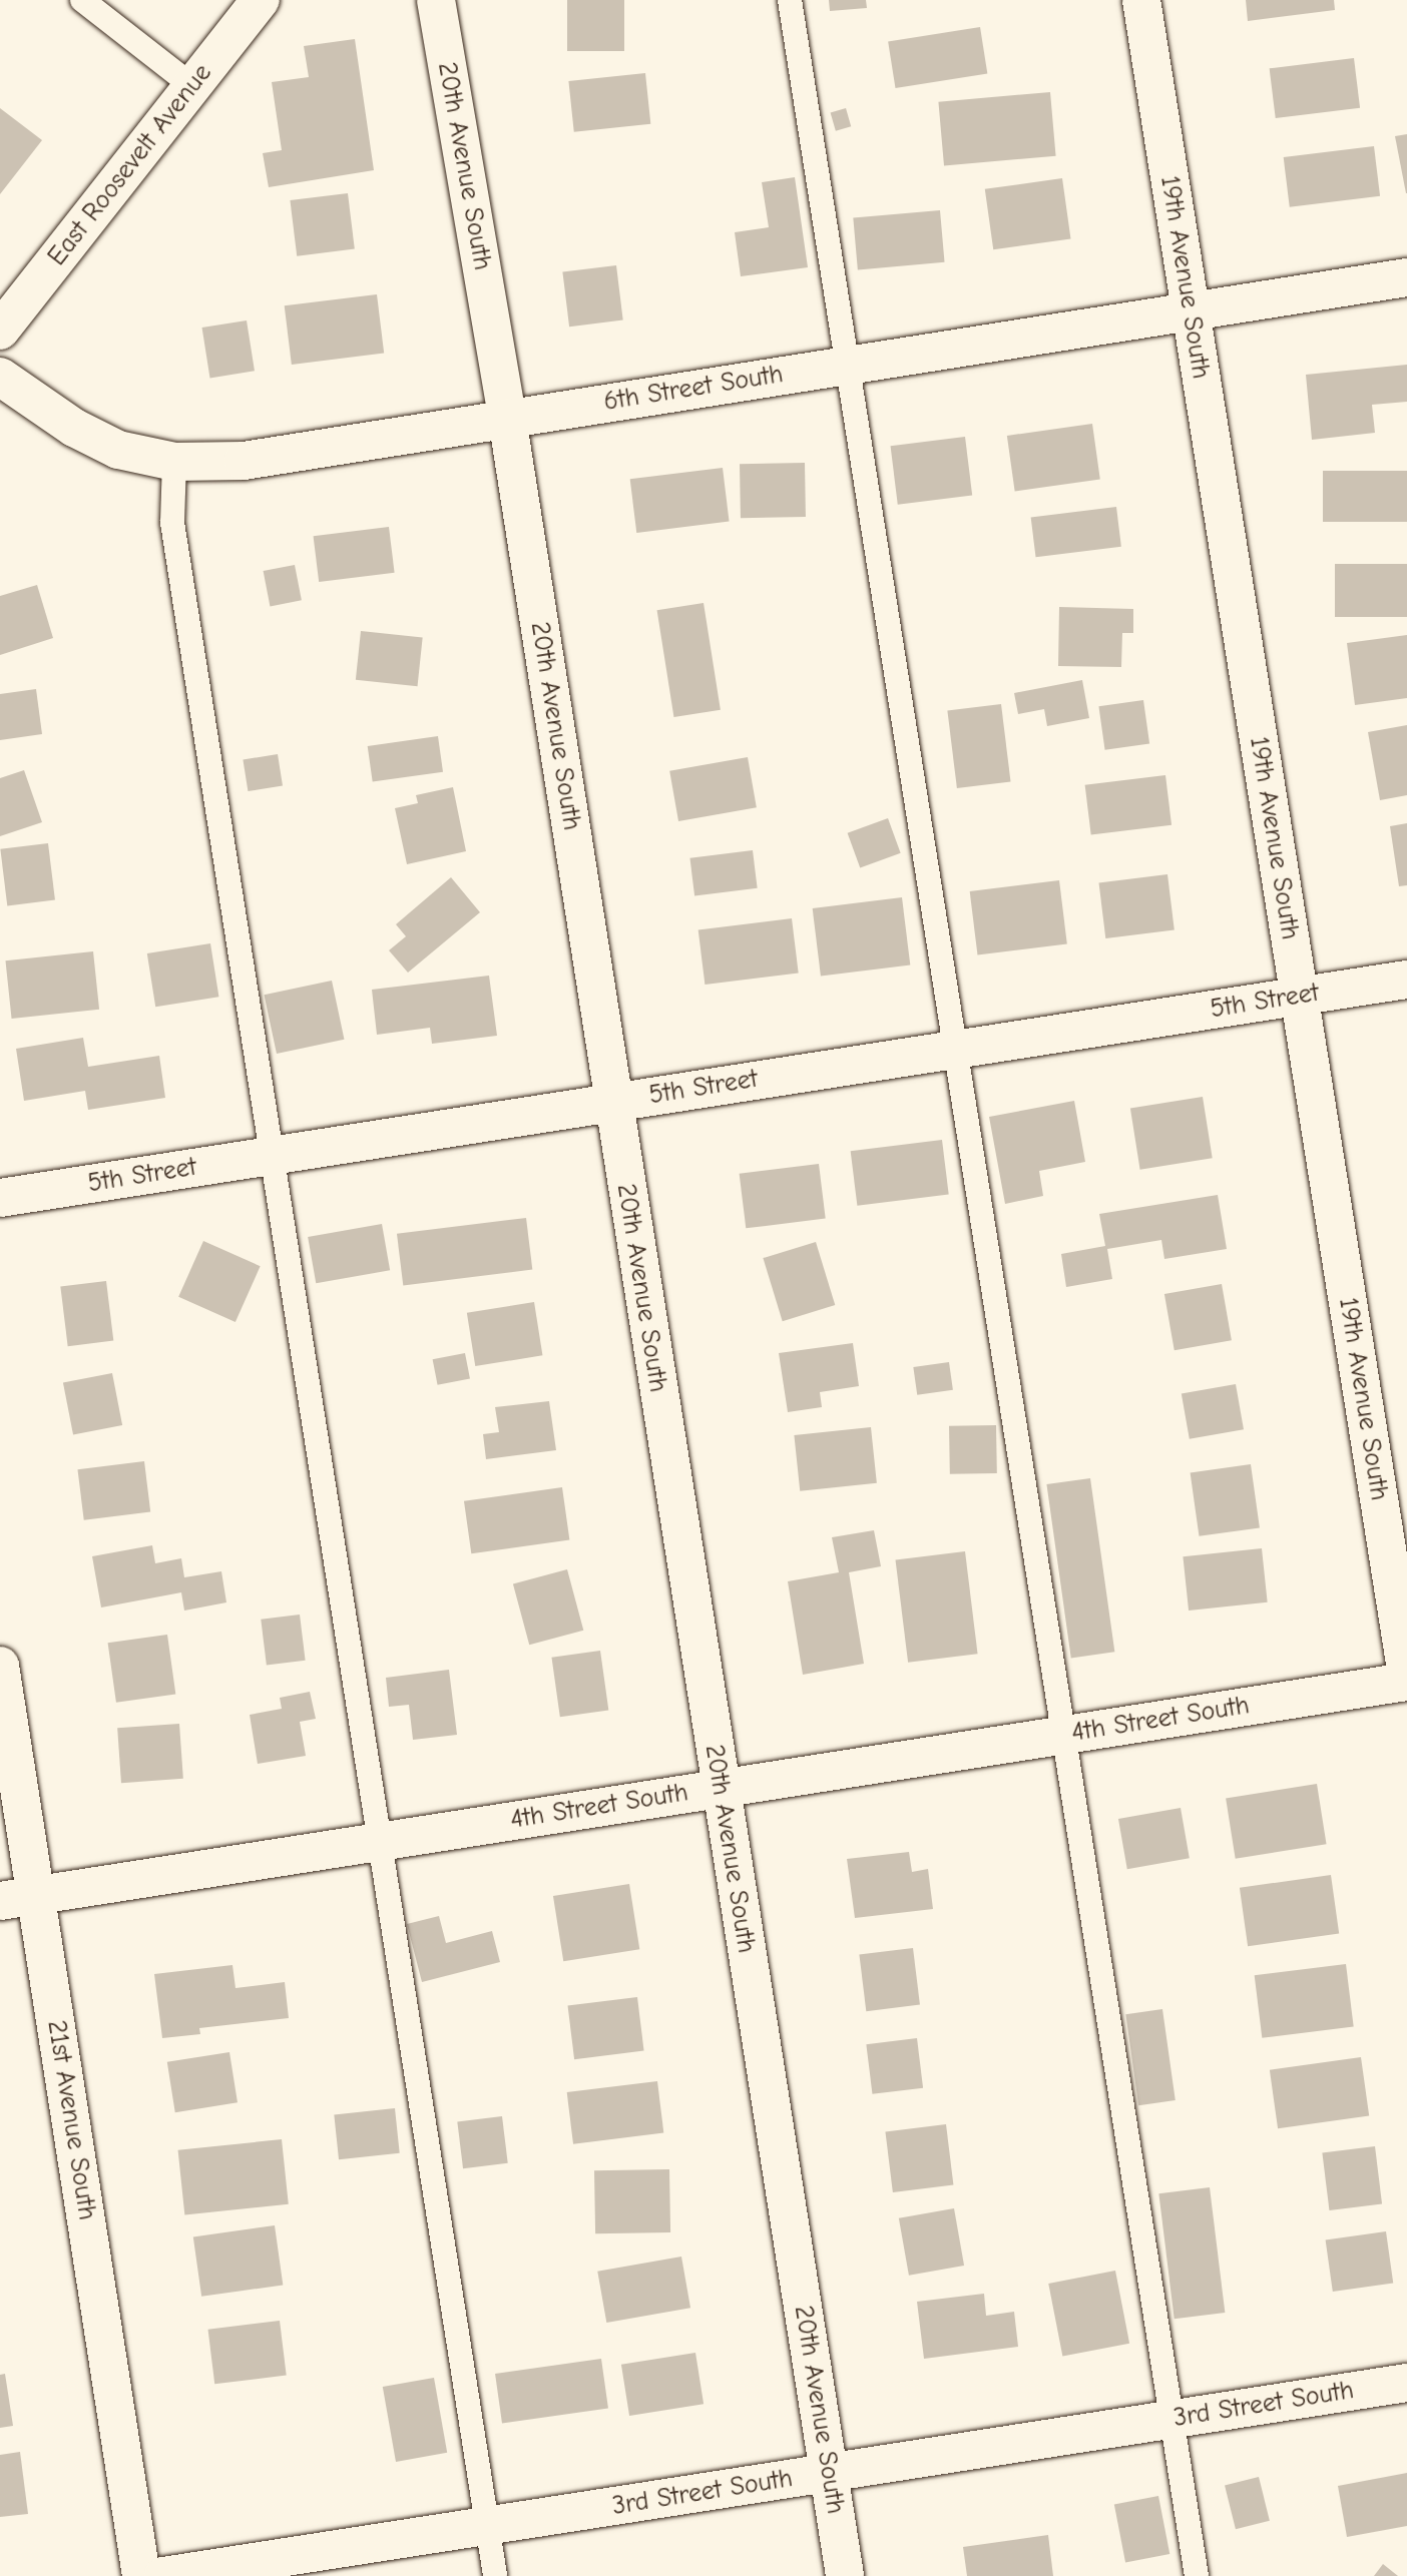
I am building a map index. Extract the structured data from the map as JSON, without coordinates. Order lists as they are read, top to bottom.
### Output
{
  "streets": {
    "street": [
      "East Roosevelt Avenue",
      "20th Avenue South",
      "19th Avenue South",
      "6th Street South",
      "5th Street",
      "4th Street South",
      "21st Avenue South",
      "3rd Street South"
    ]
  },
  "crossings": [
    ["20th Avenue South", "6th Street South"],
    ["20th Avenue South", "5th Street"],
    ["20th Avenue South", "4th Street South"],
    ["20th Avenue South", "3rd Street South"],
    ["19th Avenue South", "6th Street South"],
    ["19th Avenue South", "5th Street"],
    ["4th Street South", "21st Avenue South"]
  ]
}
